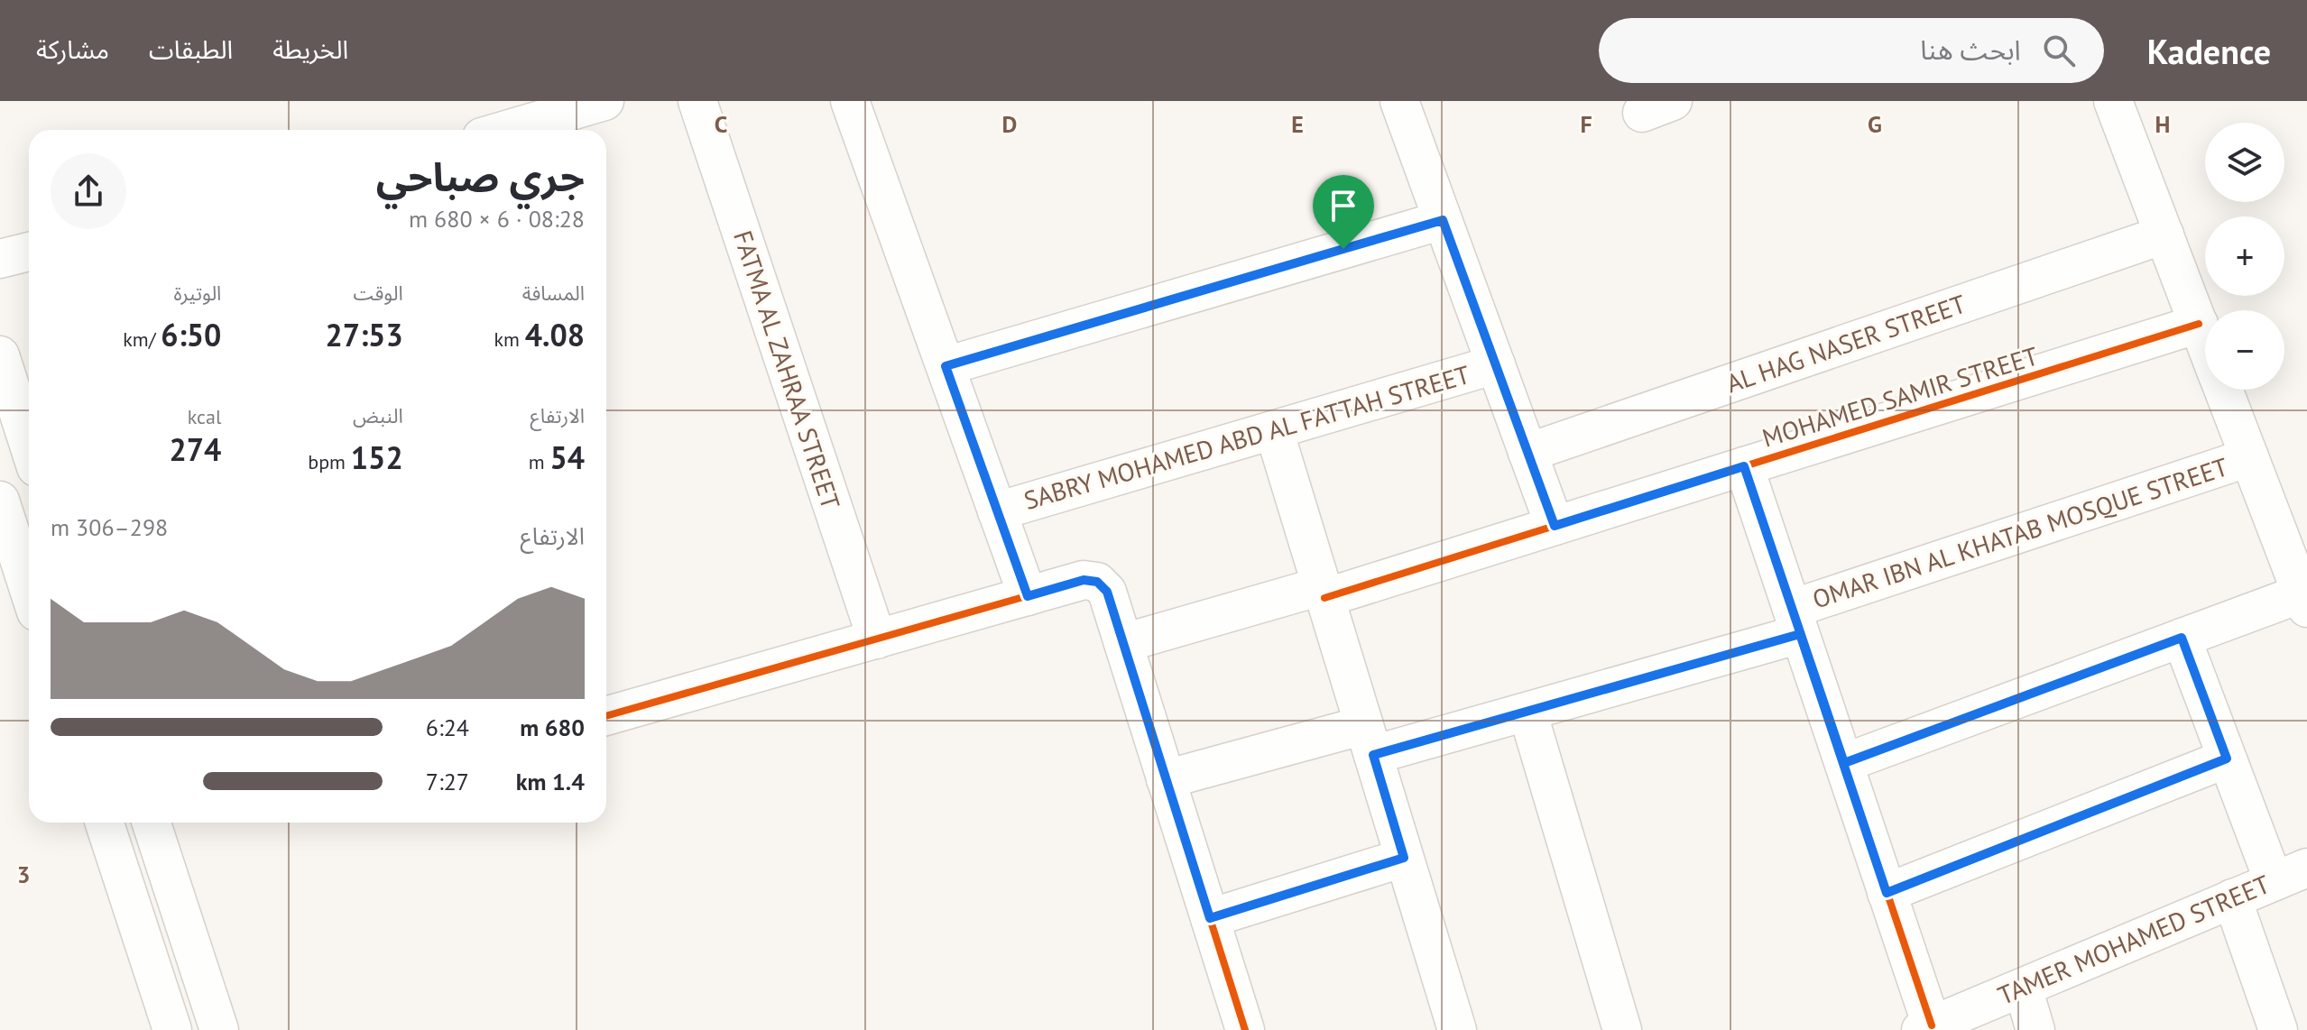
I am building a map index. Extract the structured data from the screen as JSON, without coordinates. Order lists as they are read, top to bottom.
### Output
{
  "streets": {
    "street": [
      "AL HAG NASER STREET",
      "FATMA AL ZAHRAA STREET",
      "MOHAMED SAMIR STREET",
      "SABRY MOHAMED ABD AL FATTAH STREET",
      "OMAR IBN AL KHATAB MOSQUE STREET",
      "TAMER MOHAMED STREET"
    ]
  },
  "page": {
    "header": "Kadence",
    "search": "ابحث هنا",
    "nav": ["الخريطة", "الطبقات", "مشاركة"],
    "map_buttons": ["+", "−"],
    "heading": ["جري صباحي", "08:28 · 6 × 680 m"],
    "stats": [
      ["المسافة", "4.08 km"],
      ["الوقت", "27:53"],
      ["الوتيرة", "6:50 /km"],
      ["الارتفاع", "54 m"],
      ["النبض", "152 bpm"],
      ["kcal", "274"]
    ],
    "chart": ["الارتفاع", "298–306 m"],
    "list": [
      {
        "name": "680 m",
        "note": "6:24"
      },
      {
        "name": "1.4 km",
        "note": "7:27"
      }
    ]
  },
  "grid": {
    "columns": [
      "C",
      "D",
      "E",
      "F",
      "G",
      "H"
    ],
    "rows": ["3"]
  }
}
